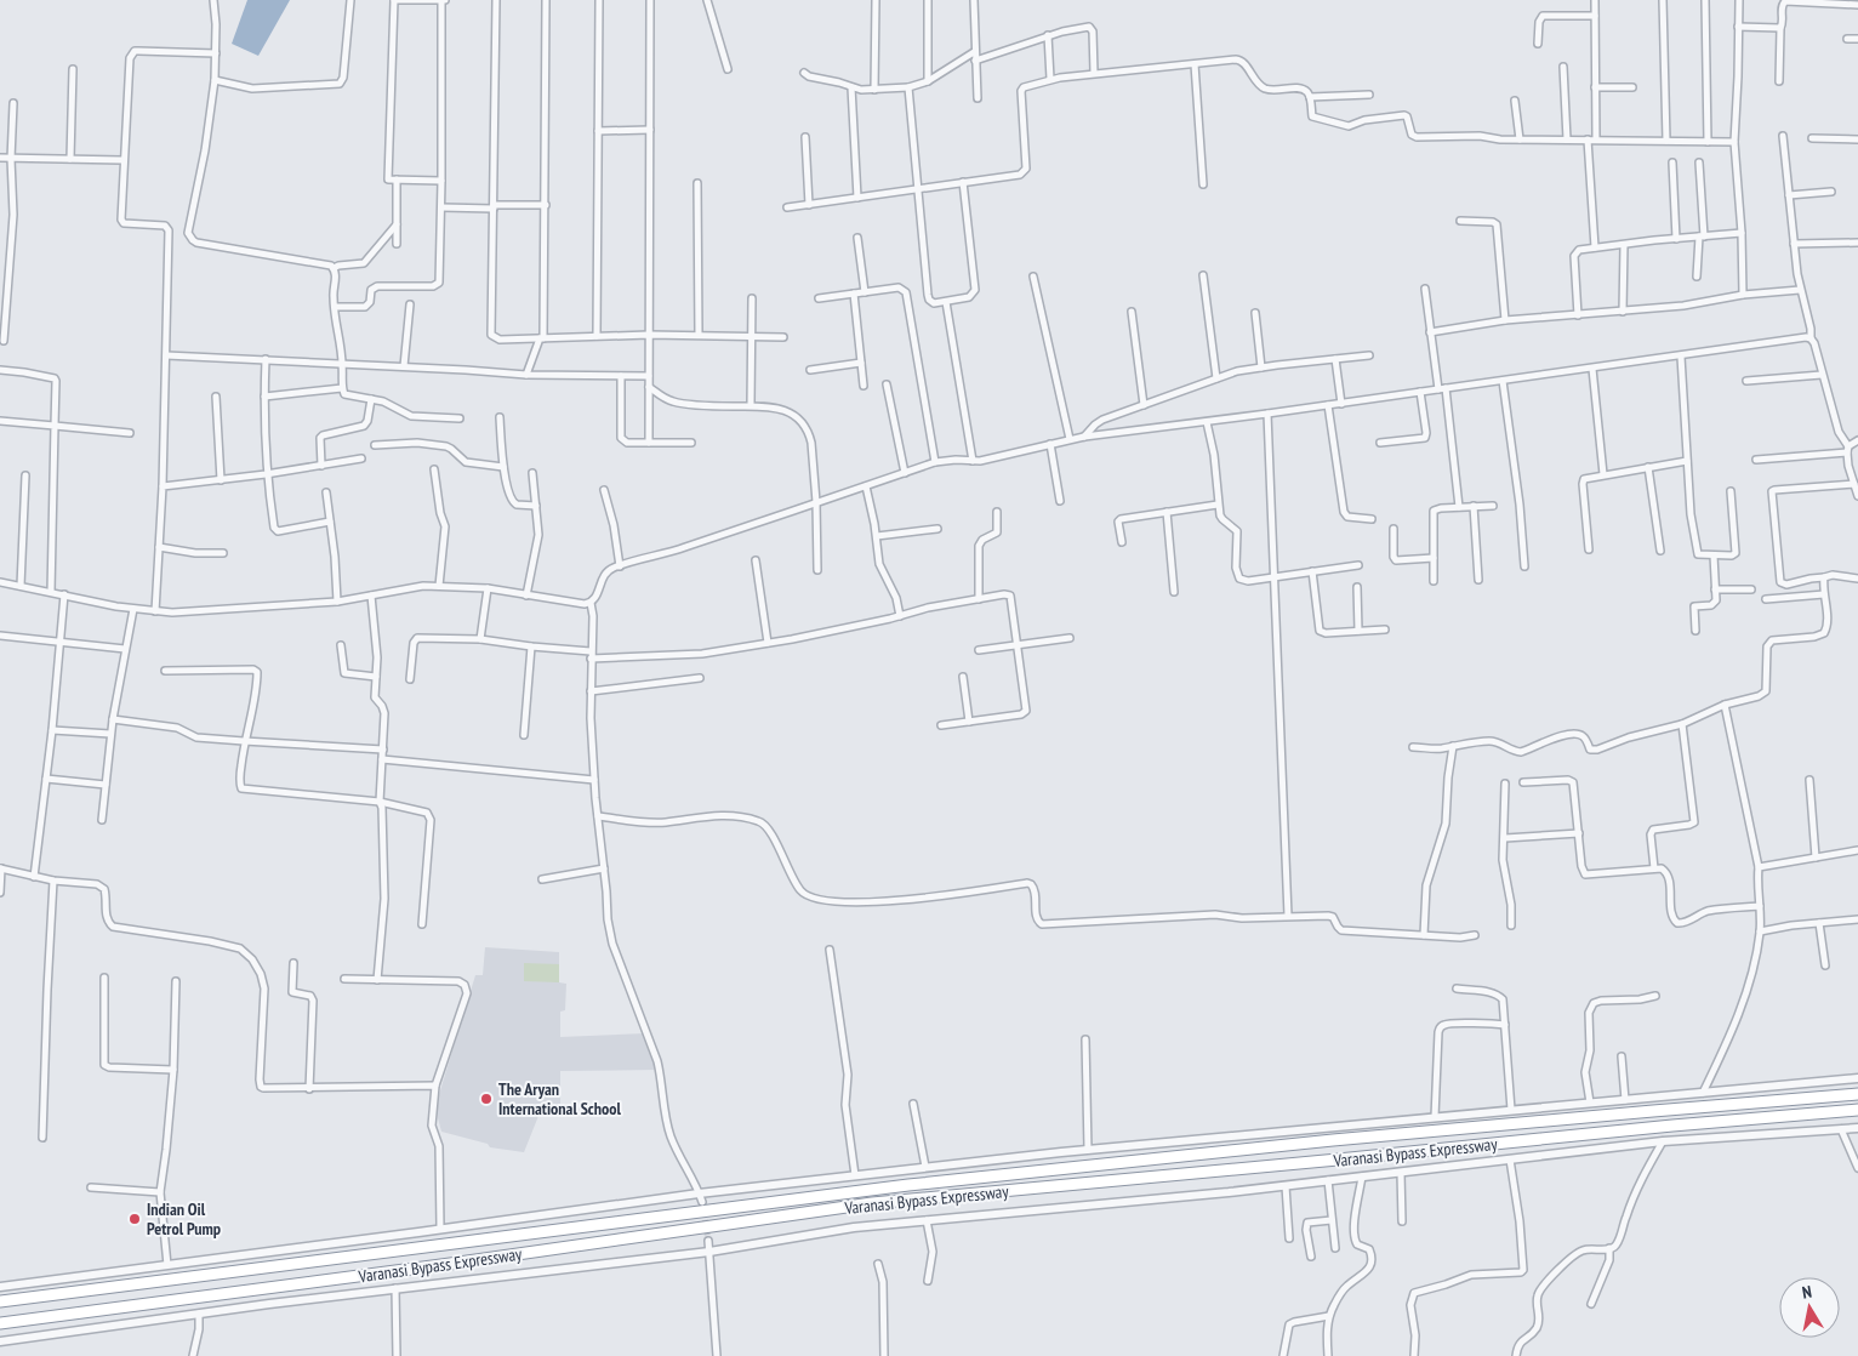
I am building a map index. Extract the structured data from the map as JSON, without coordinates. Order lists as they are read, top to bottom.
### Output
{
  "streets": {
    "highway": ["Varanasi Bypass Expressway"]
  },
  "places": ["The Aryan International School", "Indian Oil Petrol Pump"],
  "north": "top"
}
